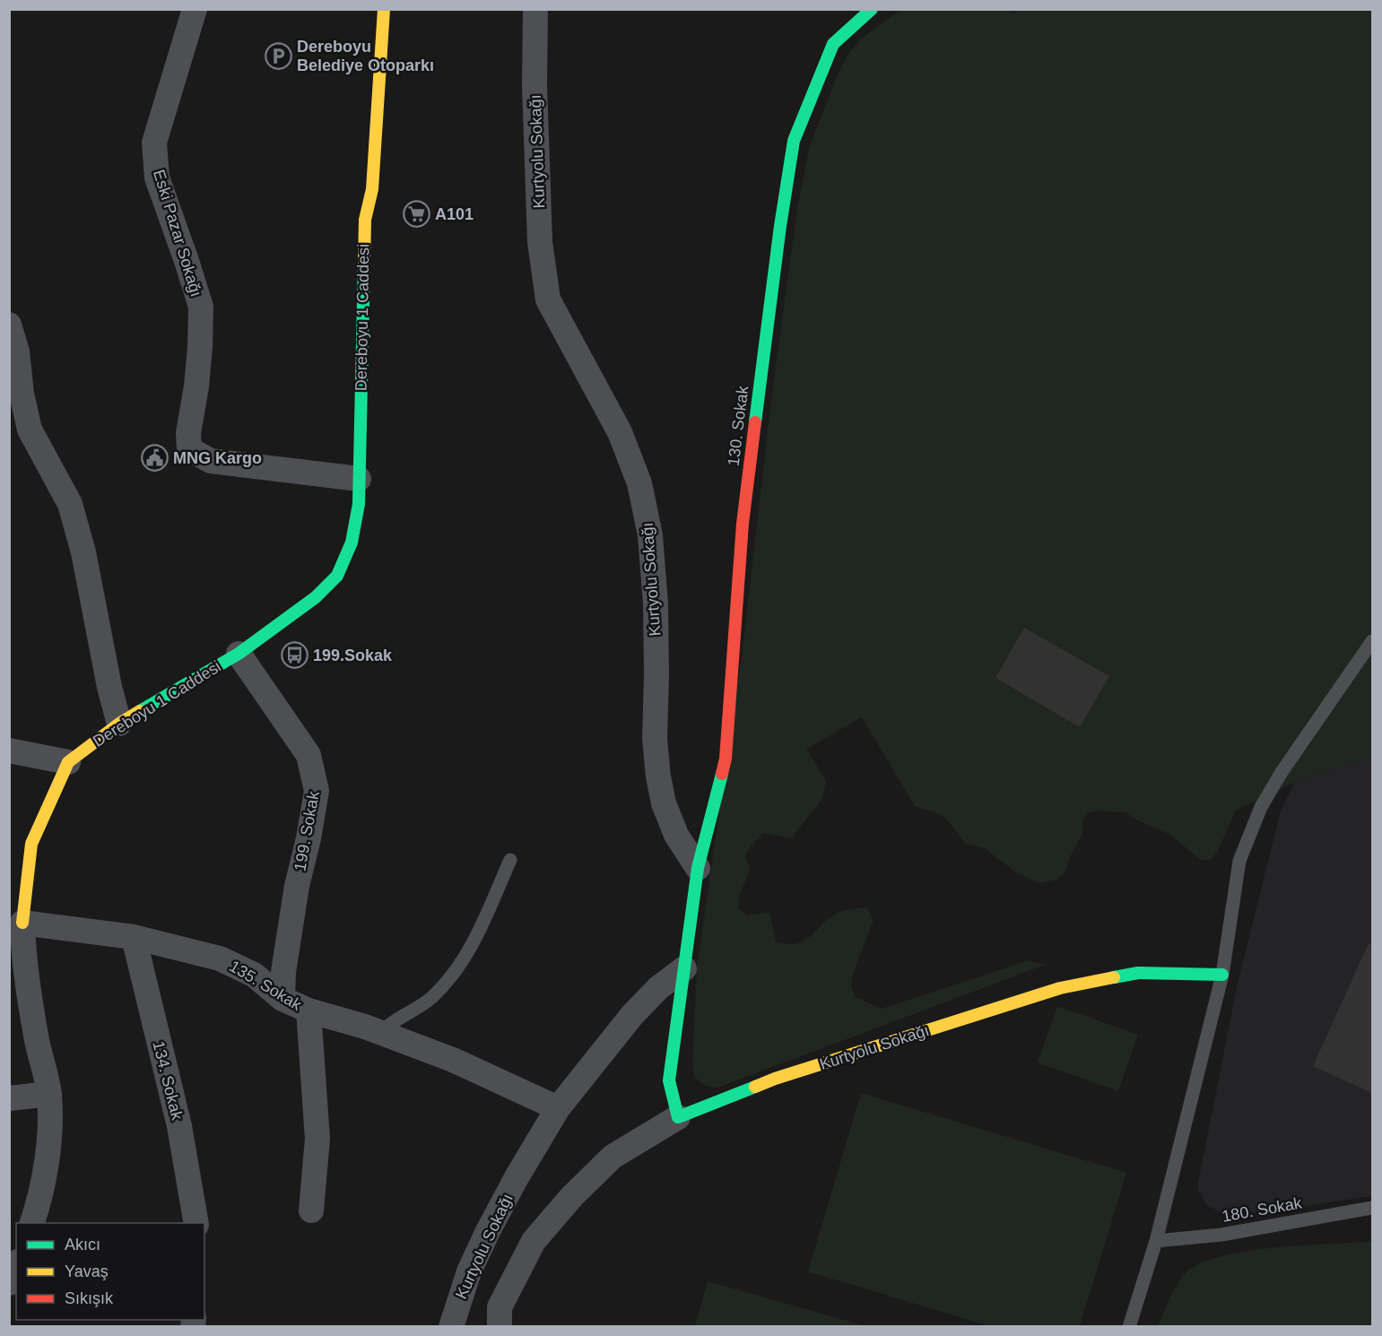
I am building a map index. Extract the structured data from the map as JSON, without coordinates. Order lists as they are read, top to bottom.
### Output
{
  "streets": {
    "street": [
      "Kurtyolu Sokağı",
      "Eski Pazar Sokağı",
      "Dereboyu 1 Caddesi",
      "130. Sokak",
      "199. Sokak",
      "135. Sokak",
      "134. Sokak"
    ],
    "lane": ["180. Sokak"]
  },
  "crossings": [
    ["Kurtyolu Sokağı", "130. Sokak"],
    ["Kurtyolu Sokağı", "135. Sokak"],
    ["Eski Pazar Sokağı", "Dereboyu 1 Caddesi"],
    ["Dereboyu 1 Caddesi", "199. Sokak"],
    ["Dereboyu 1 Caddesi", "135. Sokak"],
    ["199. Sokak", "135. Sokak"],
    ["135. Sokak", "134. Sokak"]
  ],
  "places": {
    "parking": ["Dereboyu Belediye Otoparkı"],
    "supermarket": ["A101"],
    "public building": ["MNG Kargo"],
    "bus stop": ["199.Sokak"]
  },
  "legend": ["Akıcı", "Yavaş", "Sıkışık"]
}
